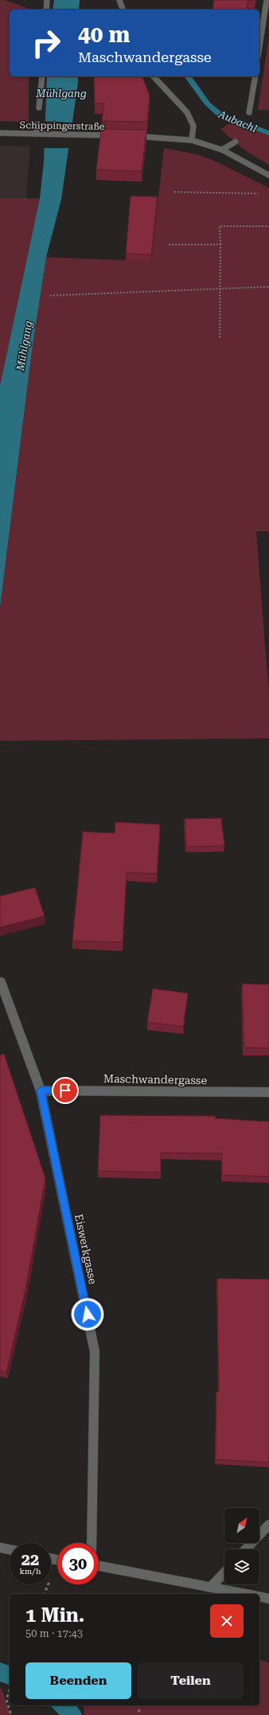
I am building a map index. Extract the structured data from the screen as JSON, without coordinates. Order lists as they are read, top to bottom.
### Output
{
  "streets": {
    "street": ["Schippingerstraße", "Maschwandergasse", "Eiswerkgasse"]
  },
  "crossings": [
    ["Maschwandergasse", "Eiswerkgasse"]
  ],
  "water": ["Mühlgang", "Aubachl"],
  "north": "top right",
  "page": {
    "turn": ["40 m", "Maschwandergasse"],
    "speed": "22 km/h",
    "limit": "30",
    "heading": ["1 Min.", "50 m · 17:43"],
    "buttons": ["Beenden", "Teilen"]
  }
}
